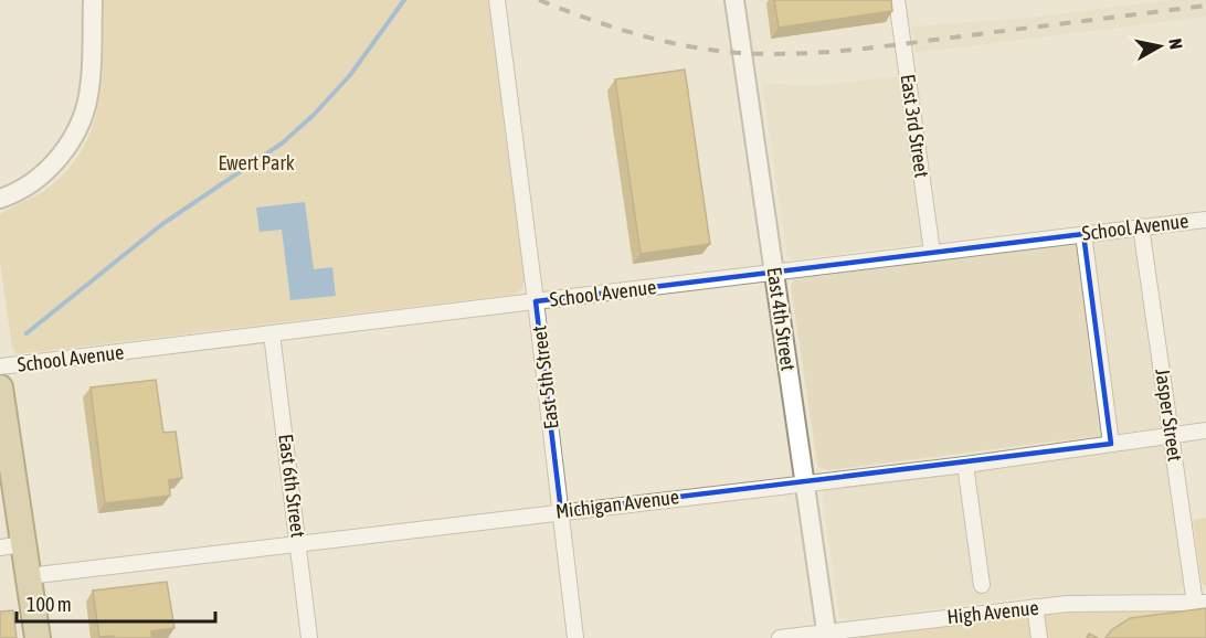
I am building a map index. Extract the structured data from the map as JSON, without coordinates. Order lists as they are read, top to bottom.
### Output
{
  "streets": {
    "street": [
      "East 3rd Street",
      "School Avenue",
      "East 4th Street",
      "East 5th Street",
      "Jasper Street",
      "East 6th Street",
      "Michigan Avenue",
      "High Avenue"
    ]
  },
  "crossings": [
    ["East 3rd Street", "School Avenue"],
    ["School Avenue", "East 4th Street"],
    ["School Avenue", "East 5th Street"],
    ["School Avenue", "Jasper Street"],
    ["School Avenue", "East 6th Street"],
    ["East 4th Street", "Michigan Avenue"],
    ["East 4th Street", "High Avenue"],
    ["East 5th Street", "Michigan Avenue"],
    ["Jasper Street", "Michigan Avenue"],
    ["Jasper Street", "High Avenue"],
    ["East 6th Street", "Michigan Avenue"]
  ],
  "parks": ["Ewert Park"],
  "scale_bar": "100 m",
  "north": "right"
}
